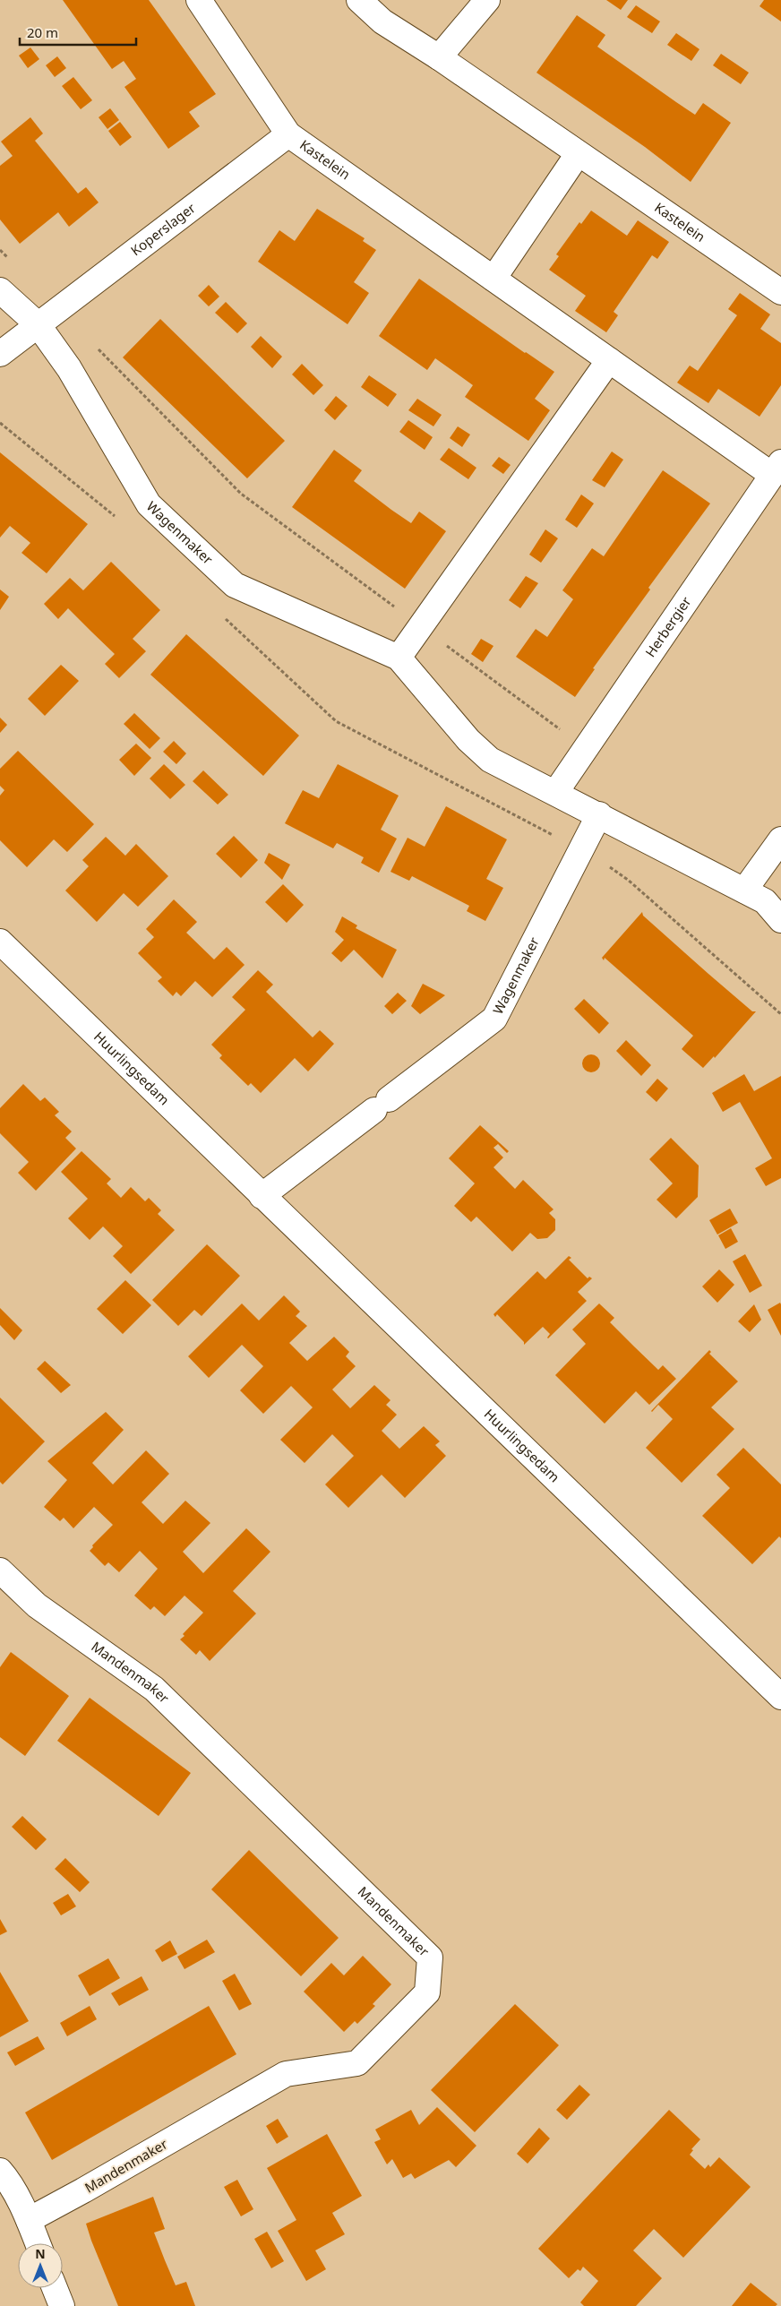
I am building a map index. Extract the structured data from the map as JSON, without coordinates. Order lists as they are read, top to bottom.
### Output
{
  "streets": {
    "street": [
      "Kastelein",
      "Koperslager",
      "Wagenmaker",
      "Herbergier",
      "Huurlingsedam",
      "Mandenmaker"
    ]
  },
  "crossings": [
    ["Kastelein", "Koperslager"],
    ["Kastelein", "Herbergier"],
    ["Koperslager", "Wagenmaker"],
    ["Wagenmaker", "Herbergier"],
    ["Wagenmaker", "Huurlingsedam"]
  ],
  "scale_bar": "20 m",
  "north": "top"
}
